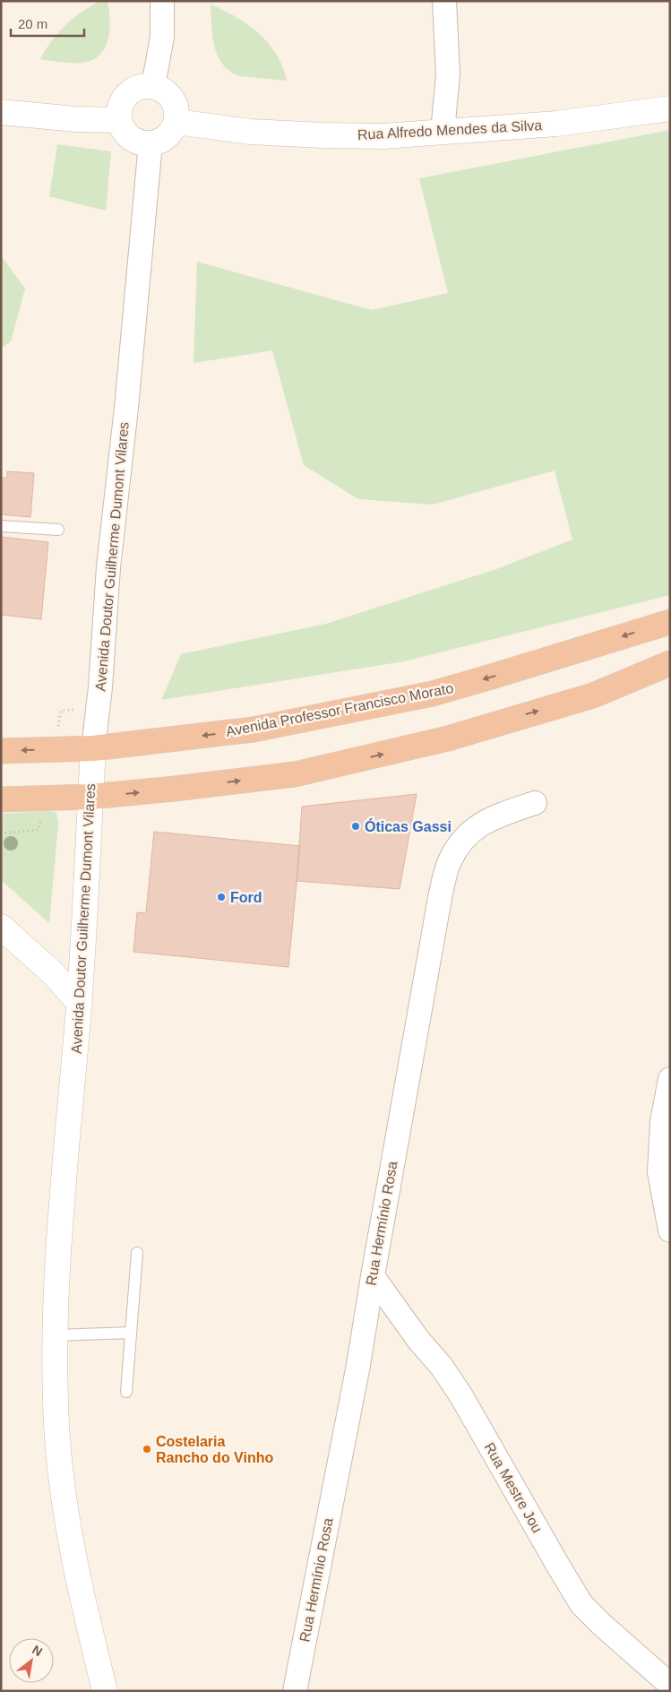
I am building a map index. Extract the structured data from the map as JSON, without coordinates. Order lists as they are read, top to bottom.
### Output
{
  "streets": {
    "highway": ["Avenida Professor Francisco Morato"],
    "main road": ["Rua Alfredo Mendes da Silva", "Avenida Doutor Guilherme Dumont Vilares"],
    "street": ["Rua Hermínio Rosa", "Rua Mestre Jou"]
  },
  "crossings": [
    ["Rua Alfredo Mendes da Silva", "Avenida Doutor Guilherme Dumont Vilares"],
    ["Avenida Doutor Guilherme Dumont Vilares", "Avenida Professor Francisco Morato"],
    ["Rua Hermínio Rosa", "Rua Mestre Jou"]
  ],
  "places": ["Óticas Gassi", "Ford", "Costelaria Rancho do Vinho"],
  "scale_bar": "20 m",
  "north": "top right"
}
